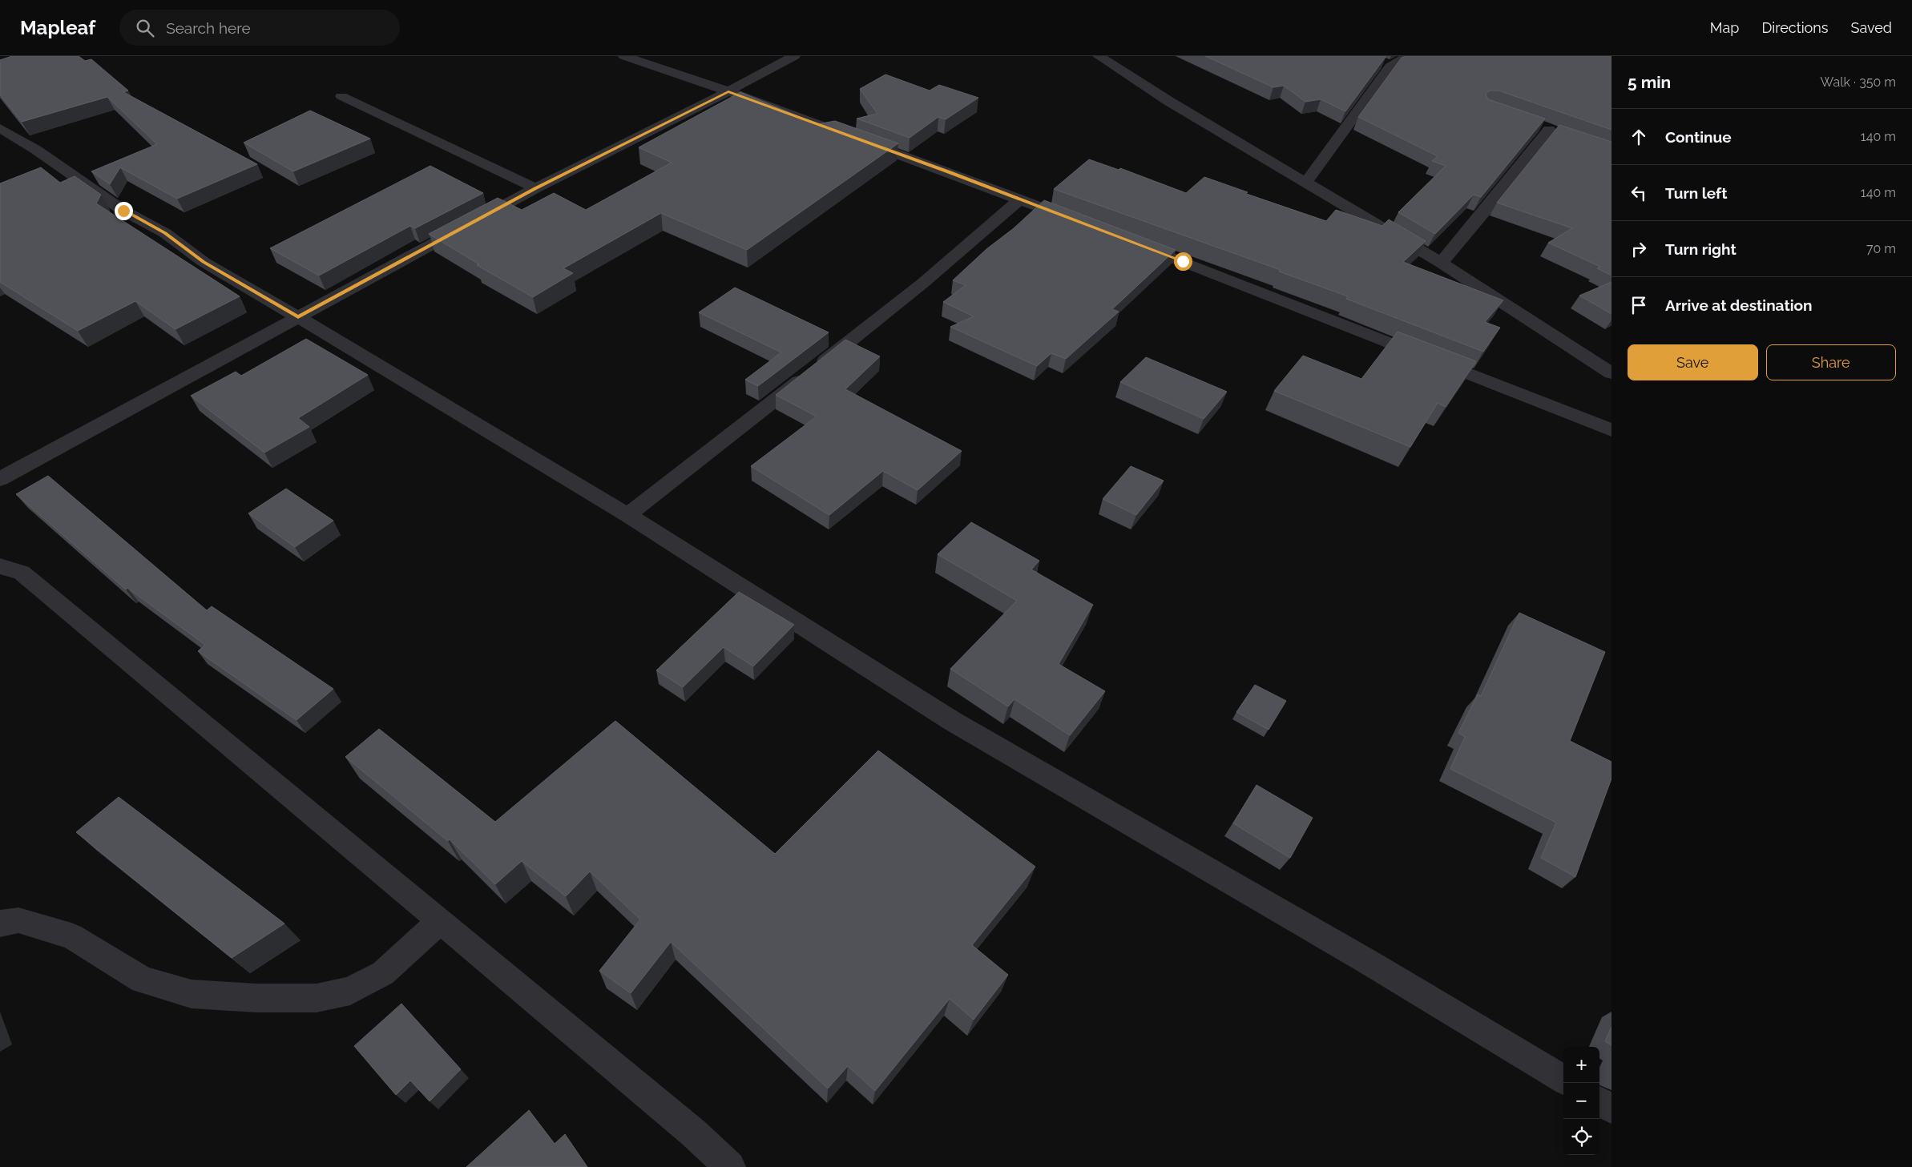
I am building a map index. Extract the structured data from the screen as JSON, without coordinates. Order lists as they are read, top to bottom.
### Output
{
  "page": {
    "header": "Mapleaf",
    "search": "Search here",
    "nav": ["Map", "Directions", "Saved"],
    "heading": ["5 min", "Walk · 350 m"],
    "list": [
      ["Continue", "140 m"],
      ["Turn left", "140 m"],
      ["Turn right", "70 m"],
      "Arrive at destination"
    ],
    "buttons": ["Save", "Share"],
    "map_buttons": ["+", "−"]
  }
}
